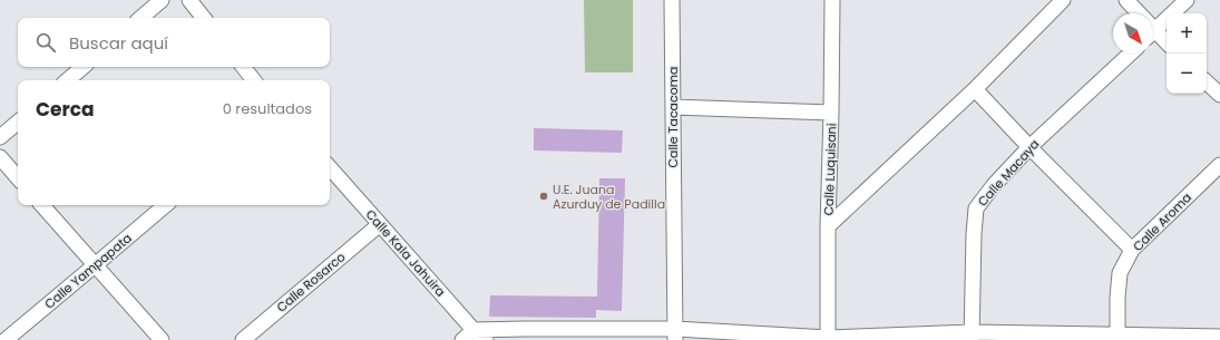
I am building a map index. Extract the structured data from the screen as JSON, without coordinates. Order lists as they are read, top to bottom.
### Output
{
  "streets": {
    "street": [
      "Calle Tacacoma",
      "Calle Luquisani",
      "Calle Macaya",
      "Calle Aroma",
      "Calle Kala Jahuira",
      "Calle Yampapata",
      "Calle Rosarco"
    ]
  },
  "crossings": [
    ["Calle Kala Jahuira", "Calle Rosarco"]
  ],
  "places": ["U.E. Juana Azurduy de Padilla"],
  "north": "bottom right",
  "page": {
    "map_buttons": ["+", "−"],
    "search": "Buscar aquí",
    "heading": ["Cerca", "0 resultados"]
  }
}
